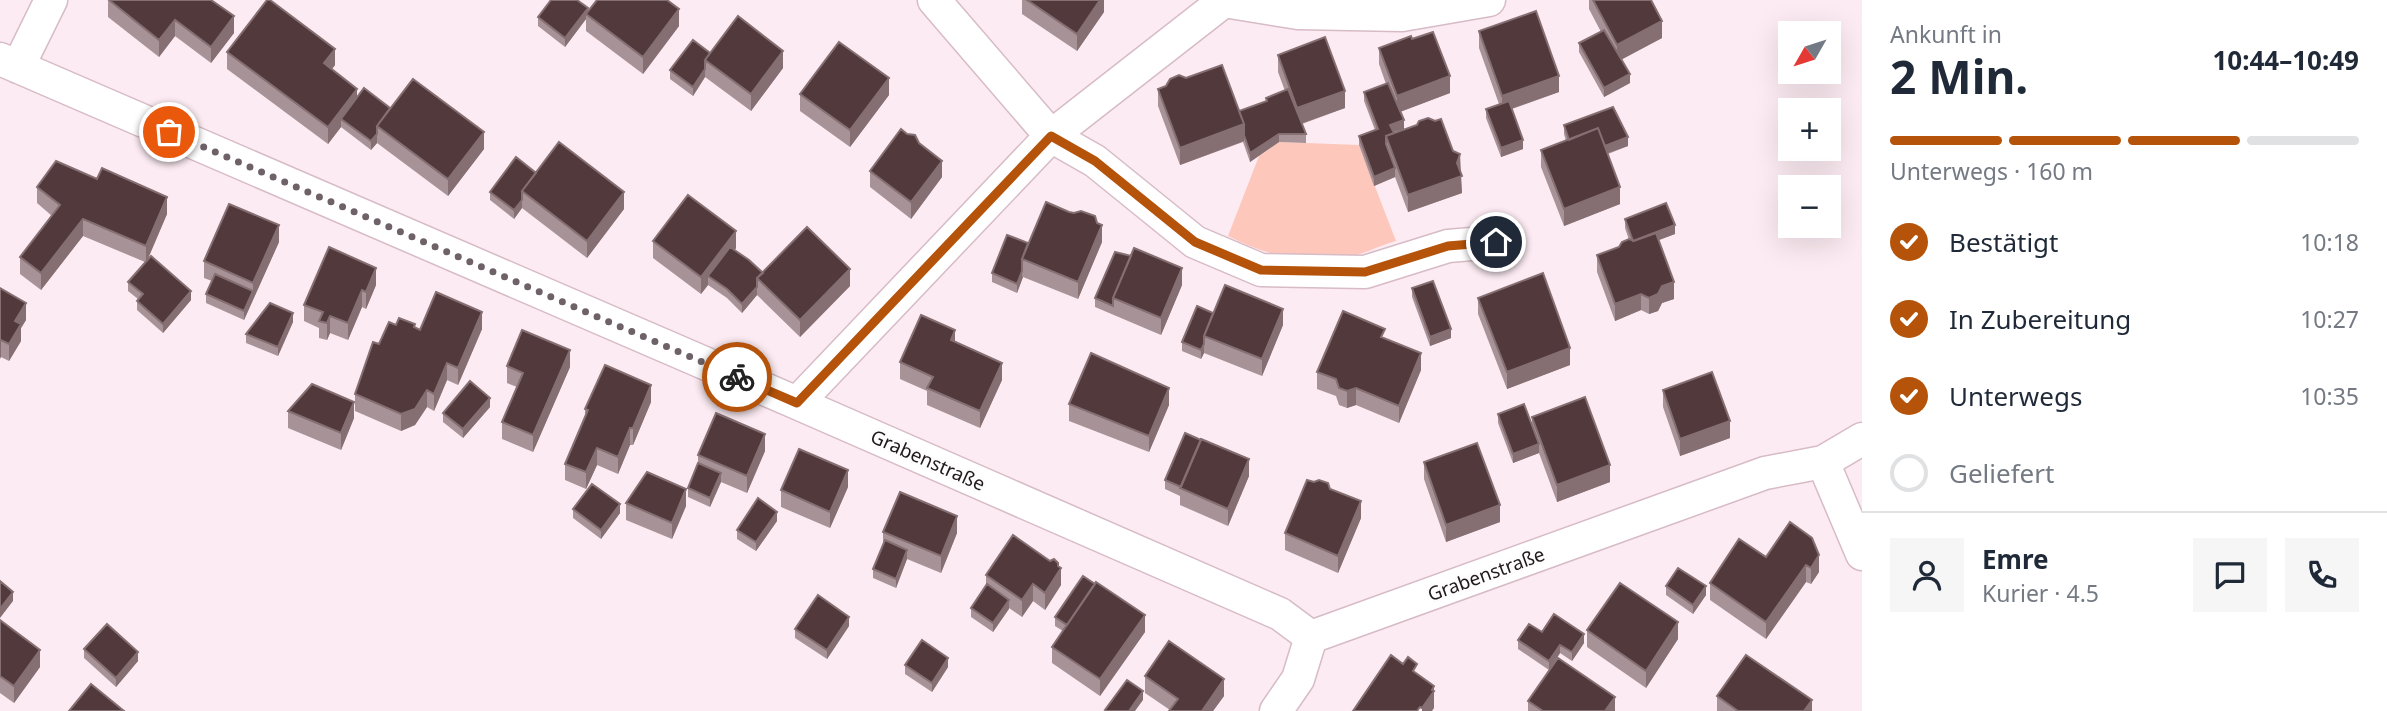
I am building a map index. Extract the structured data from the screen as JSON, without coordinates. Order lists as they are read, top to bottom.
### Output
{
  "streets": {
    "street": ["Grabenstraße"]
  },
  "north": "bottom left",
  "page": {
    "heading": ["2 Min.", "Ankunft in", "10:44–10:49"],
    "panel": ["Emre", "Kurier · 4.5"],
    "map_buttons": ["+", "−"],
    "bar": "Unterwegs · 160 m",
    "list": [
      ["Bestätigt", "10:18"],
      ["In Zubereitung", "10:27"],
      ["Unterwegs", "10:35"],
      "Geliefert"
    ]
  }
}
